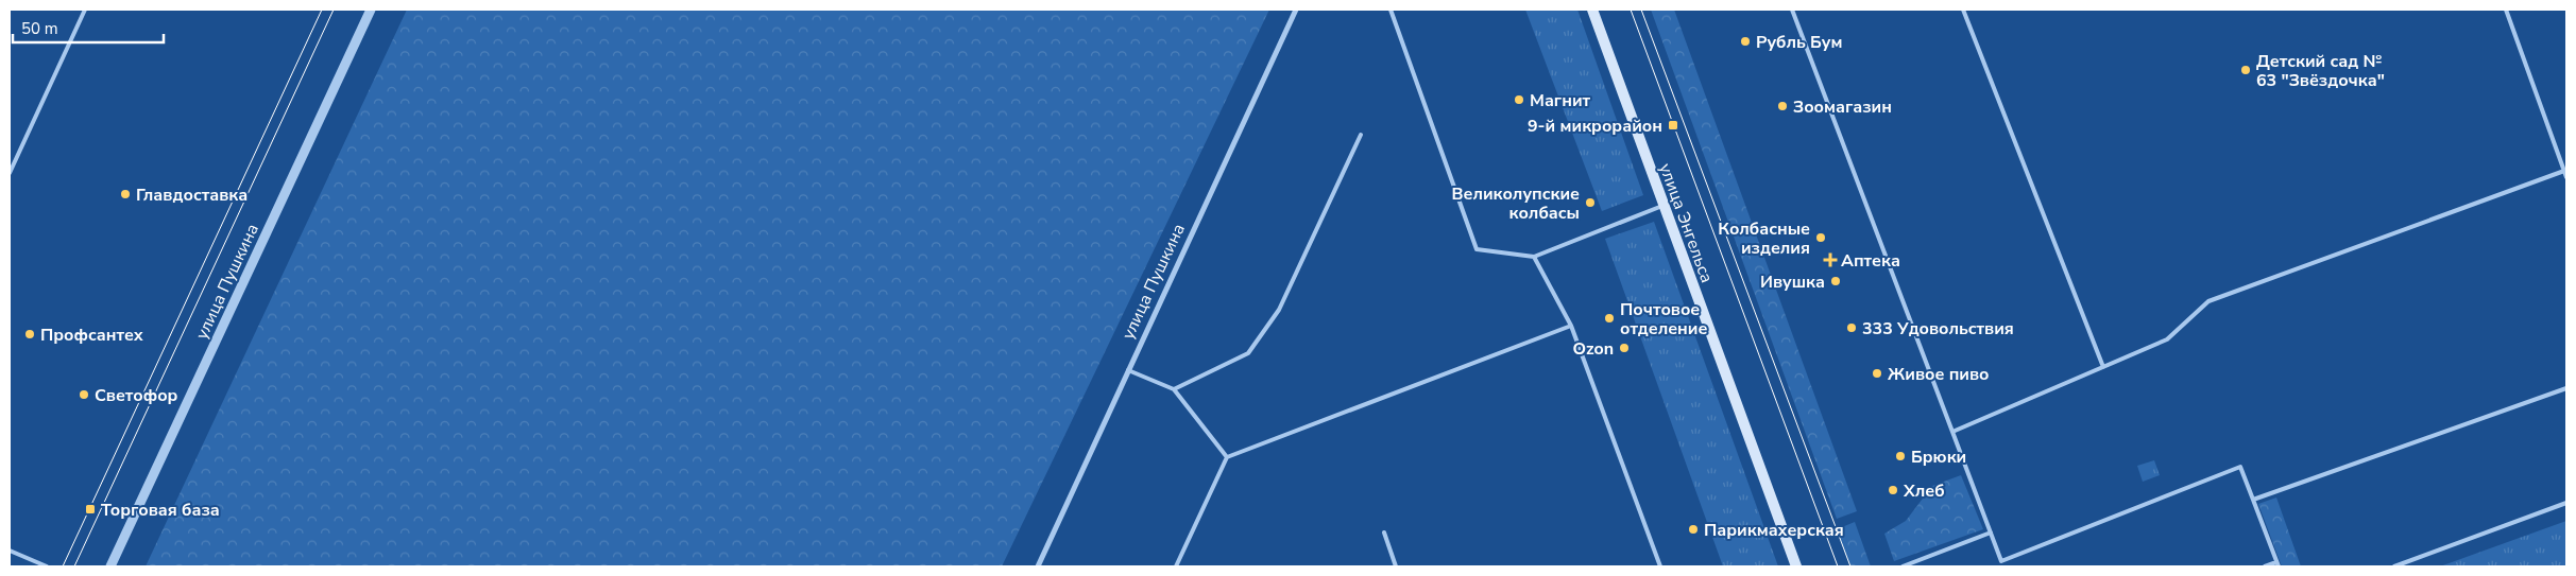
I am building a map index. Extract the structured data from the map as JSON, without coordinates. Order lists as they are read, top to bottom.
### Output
{
  "streets": {
    "main road": ["улица Энгельса"],
    "street": ["улица Пушкина"]
  },
  "places": {
    "other": [
      "Рубль Бум",
      "Детский сад № 63 \"Звёздочка\"",
      "Магнит",
      "Зоомагазин",
      "Главдоставка",
      "Великолупские колбасы",
      "Колбасные изделия",
      "Ивушка",
      "Почтовое отделение",
      "333 Удовольствия",
      "Профсантех",
      "Ozon",
      "Живое пиво",
      "Светофор",
      "Брюки",
      "Хлеб",
      "Парикмахерская"
    ],
    "transit": ["9-й микрорайон", "Торговая база"],
    "health": ["Аптека"]
  },
  "scale_bar": "50 m"
}
